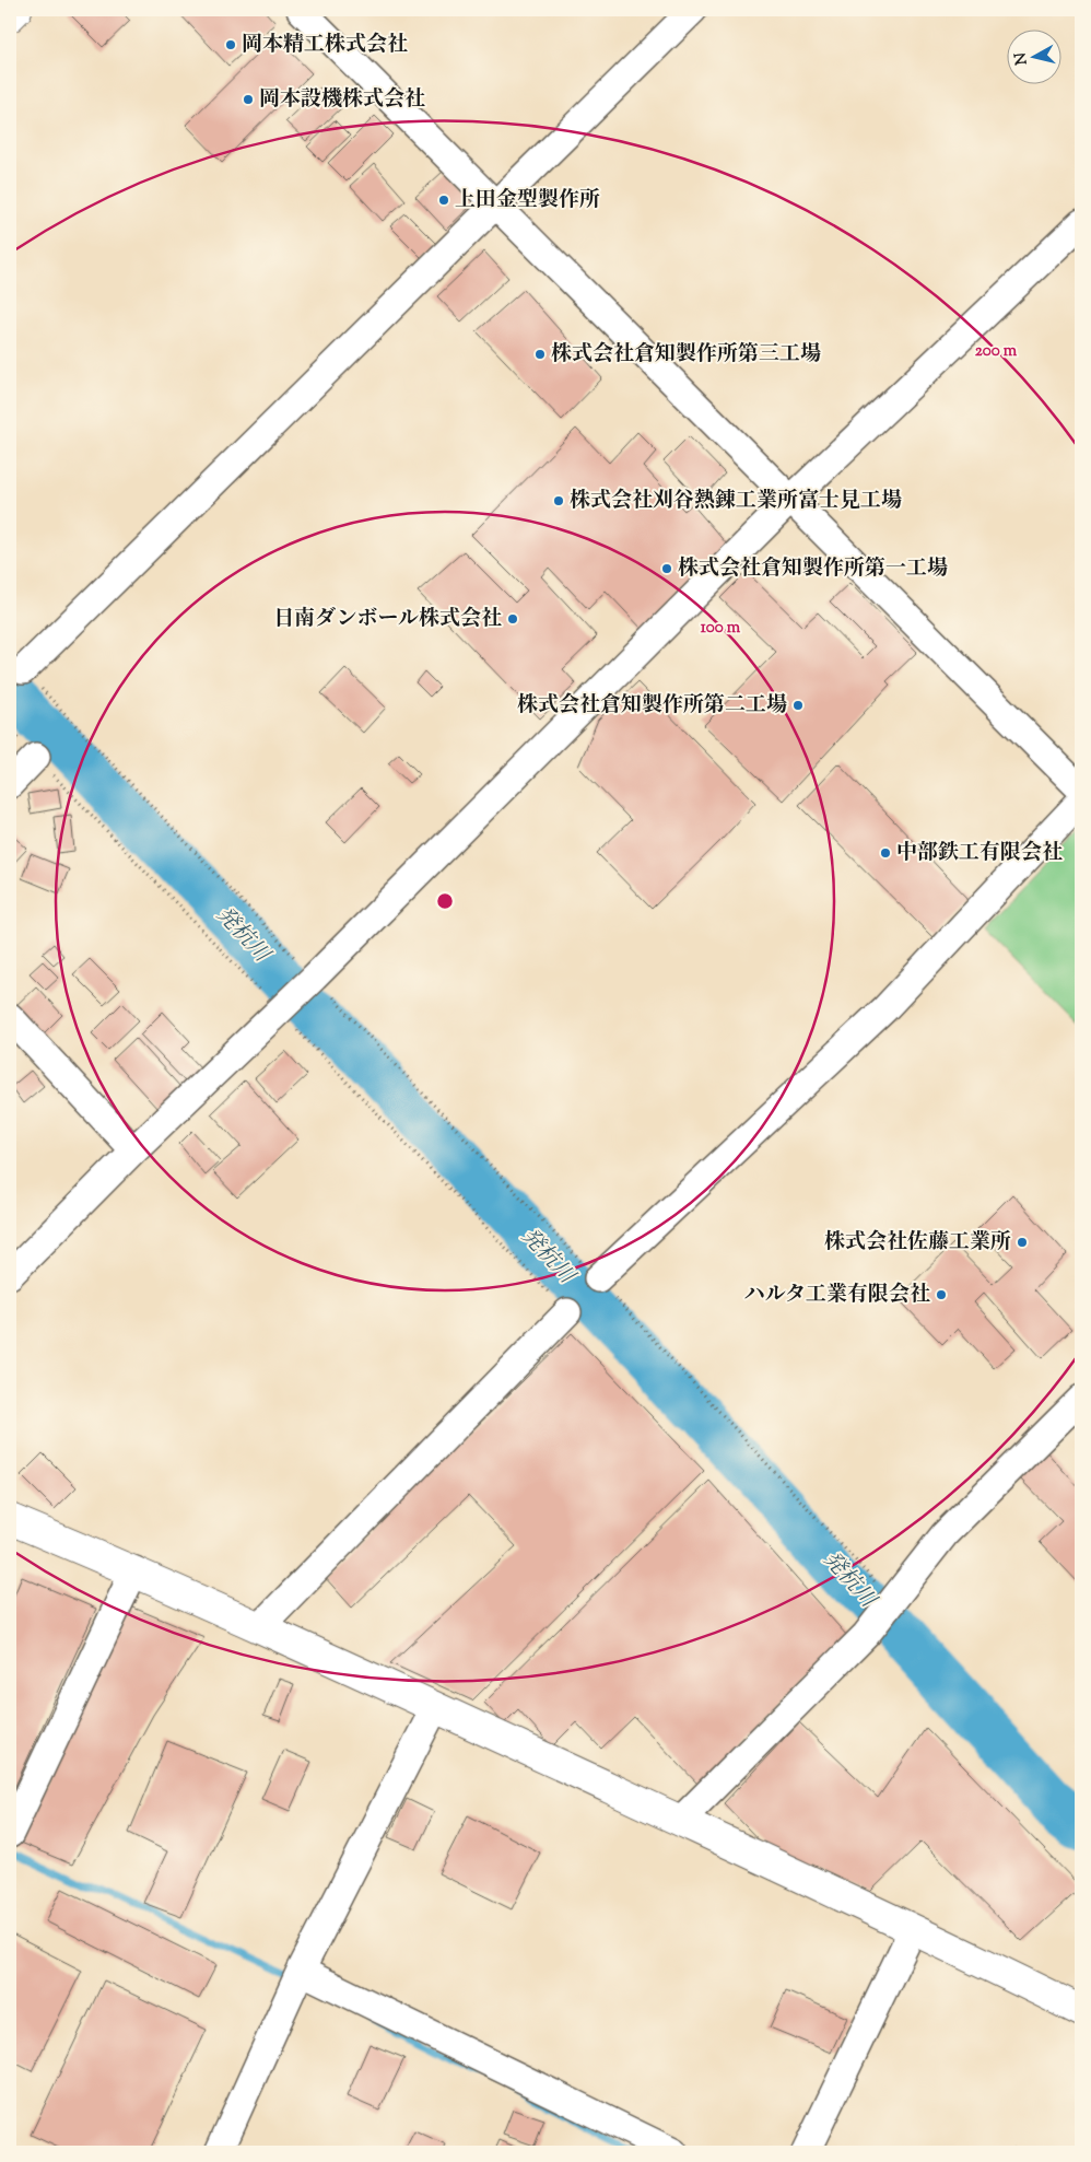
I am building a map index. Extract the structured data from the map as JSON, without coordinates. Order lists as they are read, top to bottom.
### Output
{
  "water": ["発杭川"],
  "places": [
    "岡本精工株式会社",
    "岡本設機株式会社",
    "上田金型製作所",
    "株式会社倉知製作所第三工場",
    "株式会社刈谷熱錬工業所富士見工場",
    "株式会社倉知製作所第一工場",
    "日南ダンボール株式会社",
    "株式会社倉知製作所第二工場",
    "中部鉄工有限会社",
    "株式会社佐藤工業所",
    "ハルタ工業有限会社"
  ],
  "north": "left",
  "rings": ["200 m", "100 m"]
}
